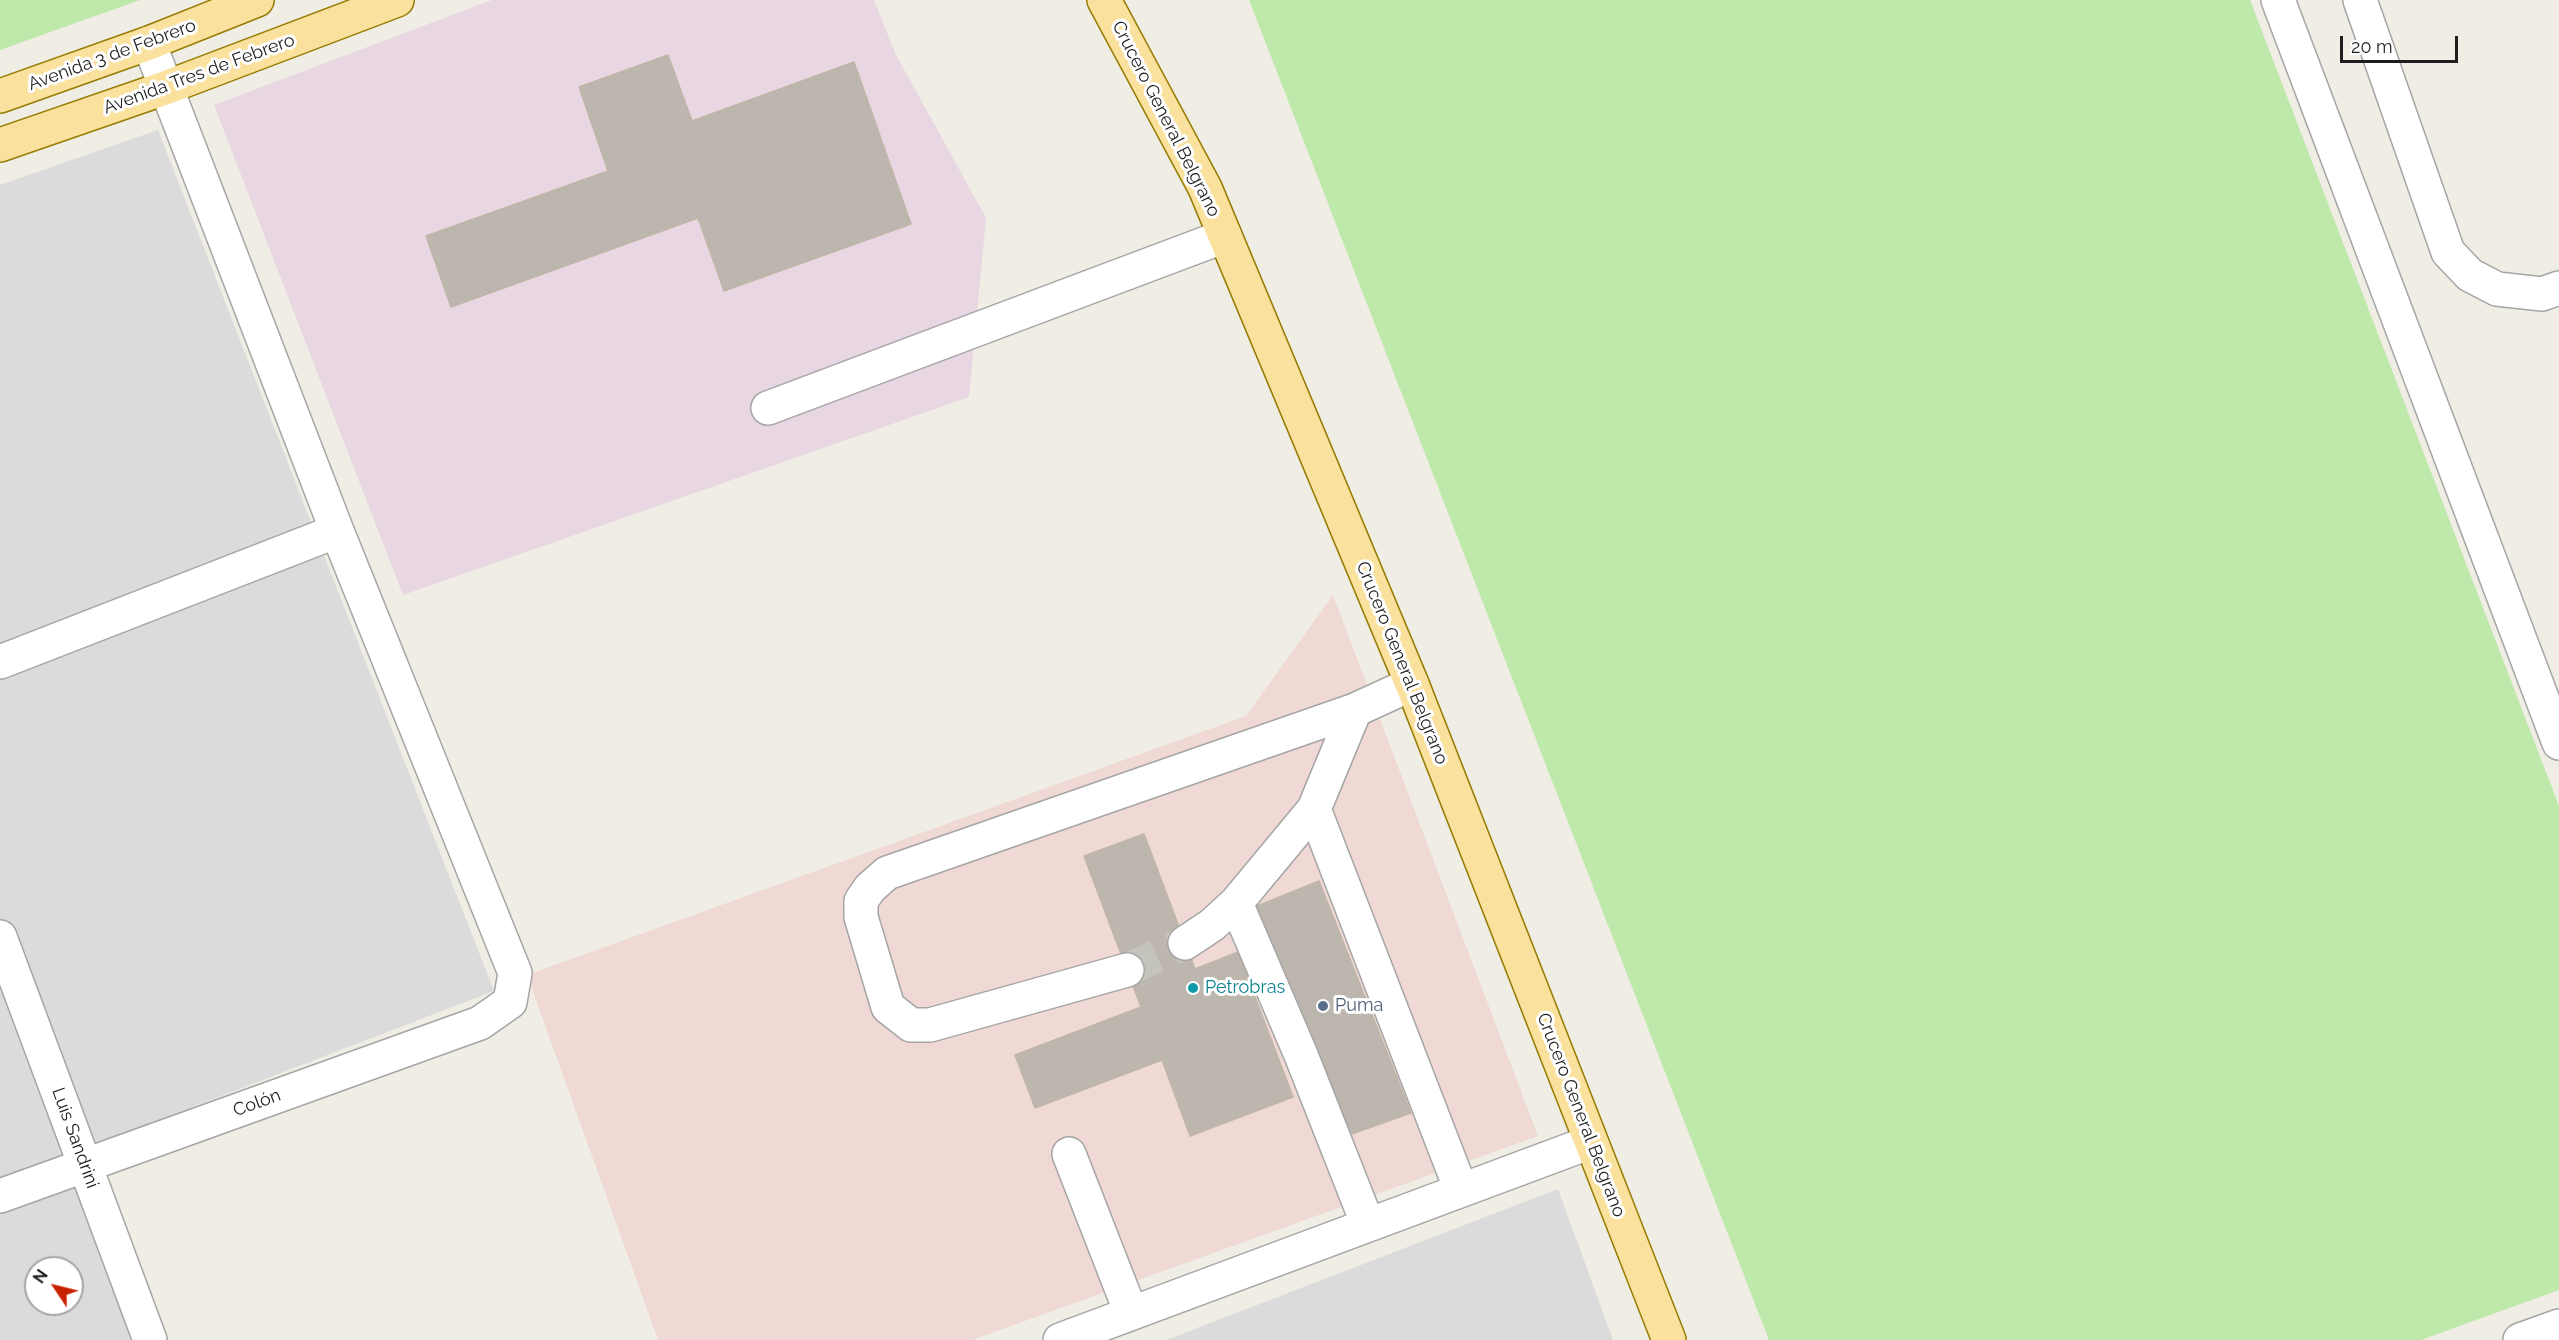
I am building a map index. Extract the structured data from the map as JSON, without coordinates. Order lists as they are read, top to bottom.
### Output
{
  "streets": {
    "main road": ["Avenida 3 de Febrero", "Avenida Tres de Febrero", "Crucero General Belgrano"],
    "street": ["Colón", "Luis Sandrini"]
  },
  "crossings": [
    ["Colón", "Luis Sandrini"]
  ],
  "places": ["Petrobras", "Puma"],
  "scale_bar": "20 m",
  "north": "top left"
}
